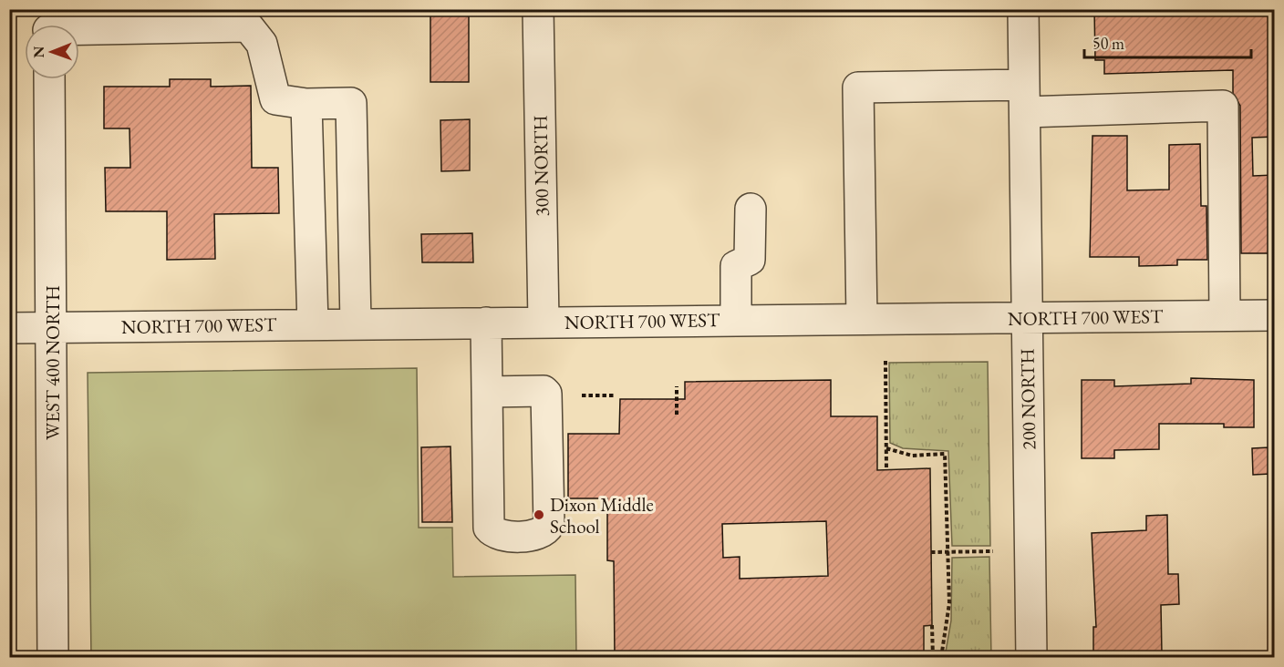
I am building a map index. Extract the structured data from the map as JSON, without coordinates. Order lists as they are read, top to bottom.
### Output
{
  "streets": {
    "street": [
      "300 NORTH",
      "NORTH 700 WEST",
      "WEST 400 NORTH",
      "200 NORTH"
    ]
  },
  "crossings": [
    ["300 NORTH", "NORTH 700 WEST"],
    ["NORTH 700 WEST", "WEST 400 NORTH"],
    ["NORTH 700 WEST", "200 NORTH"]
  ],
  "places": ["Dixon Middle School"],
  "scale_bar": "50 m",
  "north": "left"
}
